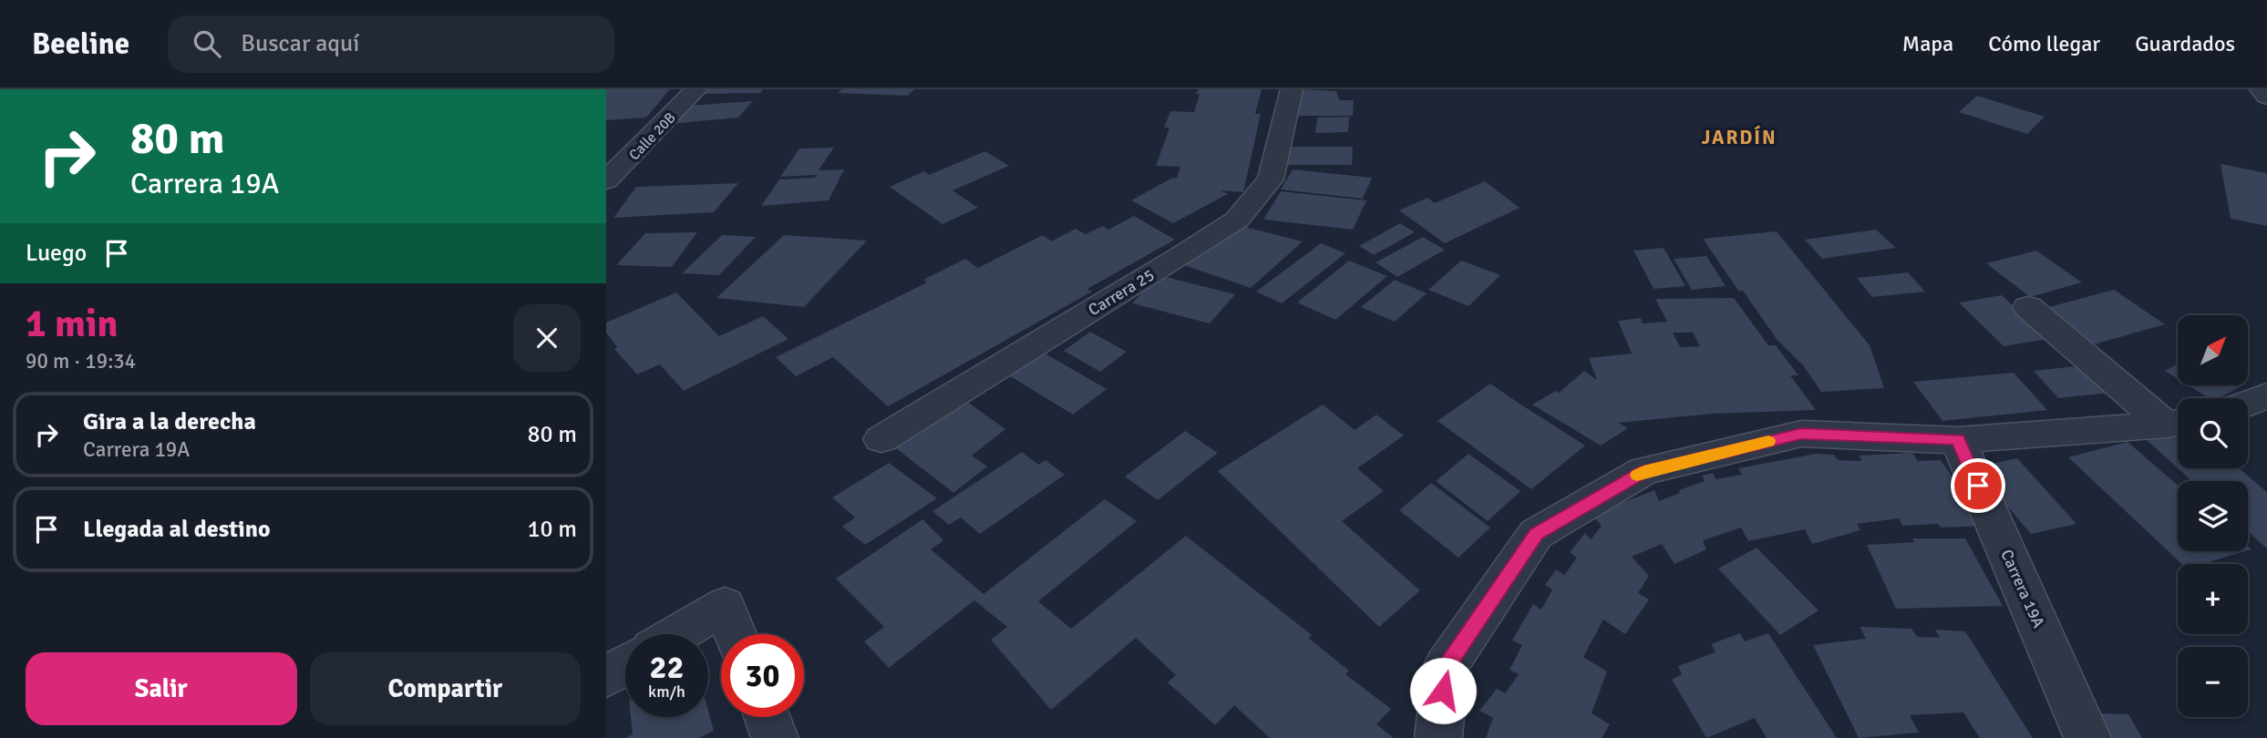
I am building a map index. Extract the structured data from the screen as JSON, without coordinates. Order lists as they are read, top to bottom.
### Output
{
  "streets": {
    "street": ["Calle 20B", "Carrera 25", "Carrera 19A"]
  },
  "districts": ["JARDÍN"],
  "north": "top right",
  "page": {
    "header": "Beeline",
    "search": "Buscar aquí",
    "nav": ["Mapa", "Cómo llegar", "Guardados"],
    "turn": ["80 m", "Carrera 19A"],
    "then": "Luego",
    "heading": ["1 min", "90 m · 19:34"],
    "map_buttons": ["+", "−"],
    "list": [
      {
        "name": "Gira a la derecha",
        "note": "Carrera 19A",
        "value": "80 m"
      },
      {
        "name": "Llegada al destino",
        "value": "10 m"
      }
    ],
    "speed": "22 km/h",
    "limit": "30",
    "buttons": ["Salir", "Compartir"]
  }
}
